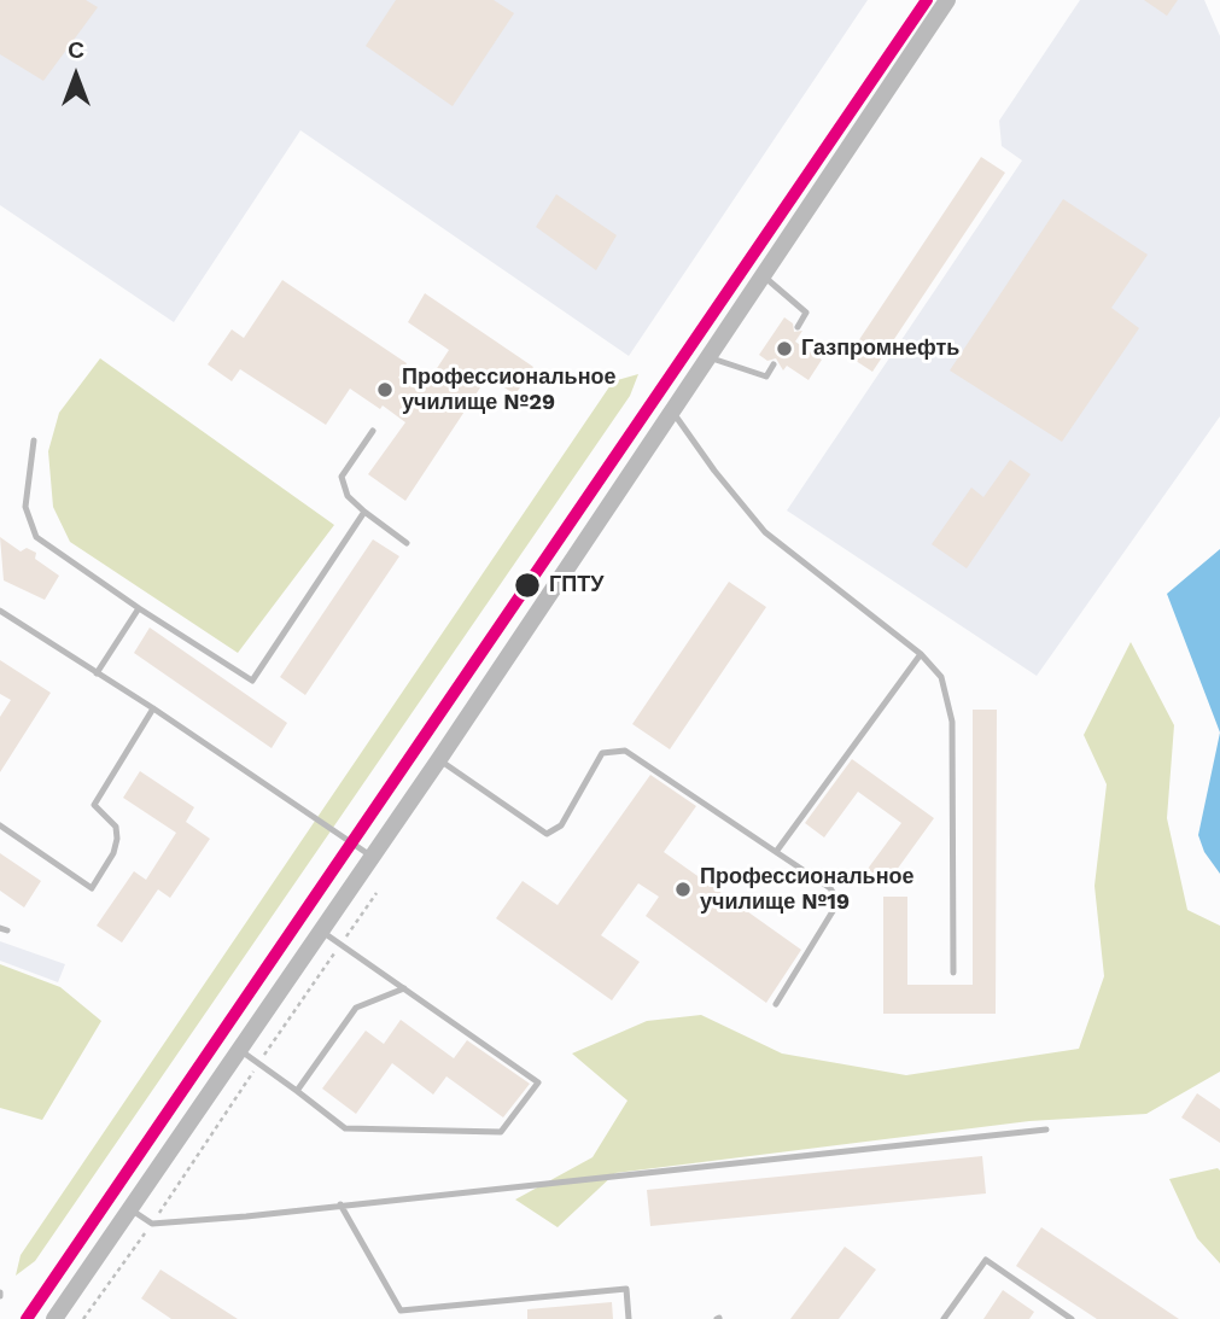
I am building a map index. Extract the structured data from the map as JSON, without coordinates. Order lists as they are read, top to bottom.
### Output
{
  "places": [
    "Газпромнефть",
    "Профессиональное училище №29",
    "ГПТУ",
    "Профессиональное училище №19"
  ],
  "north": "top"
}
